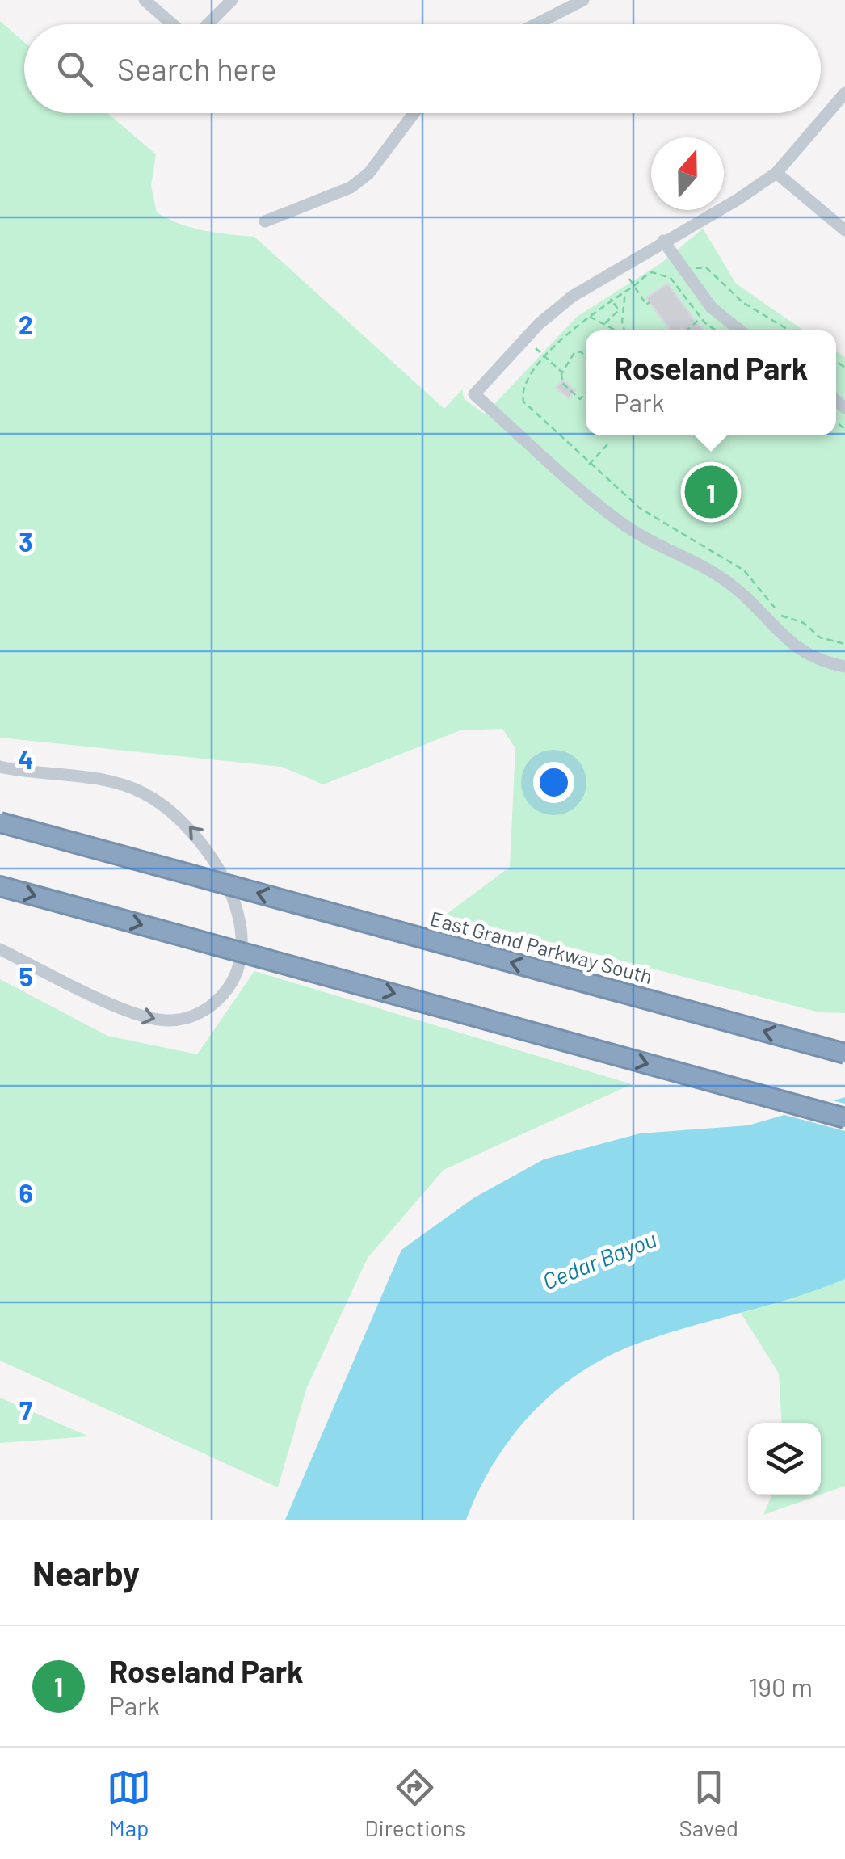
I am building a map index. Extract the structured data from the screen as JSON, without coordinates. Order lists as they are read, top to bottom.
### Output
{
  "streets": {
    "highway": ["East Grand Parkway South"]
  },
  "water": ["Cedar Bayou"],
  "north": "top",
  "page": {
    "search": "Search here",
    "popup": ["Roseland Park", "Park"],
    "pins": "1",
    "heading": "Nearby",
    "list": [
      {
        "mark": "1",
        "name": "Roseland Park",
        "note": "Park",
        "value": "190 m"
      }
    ],
    "nav": ["Map", "Directions", "Saved"]
  },
  "grid": {
    "rows": [
      "2",
      "3",
      "4",
      "5",
      "6",
      "7"
    ]
  }
}
